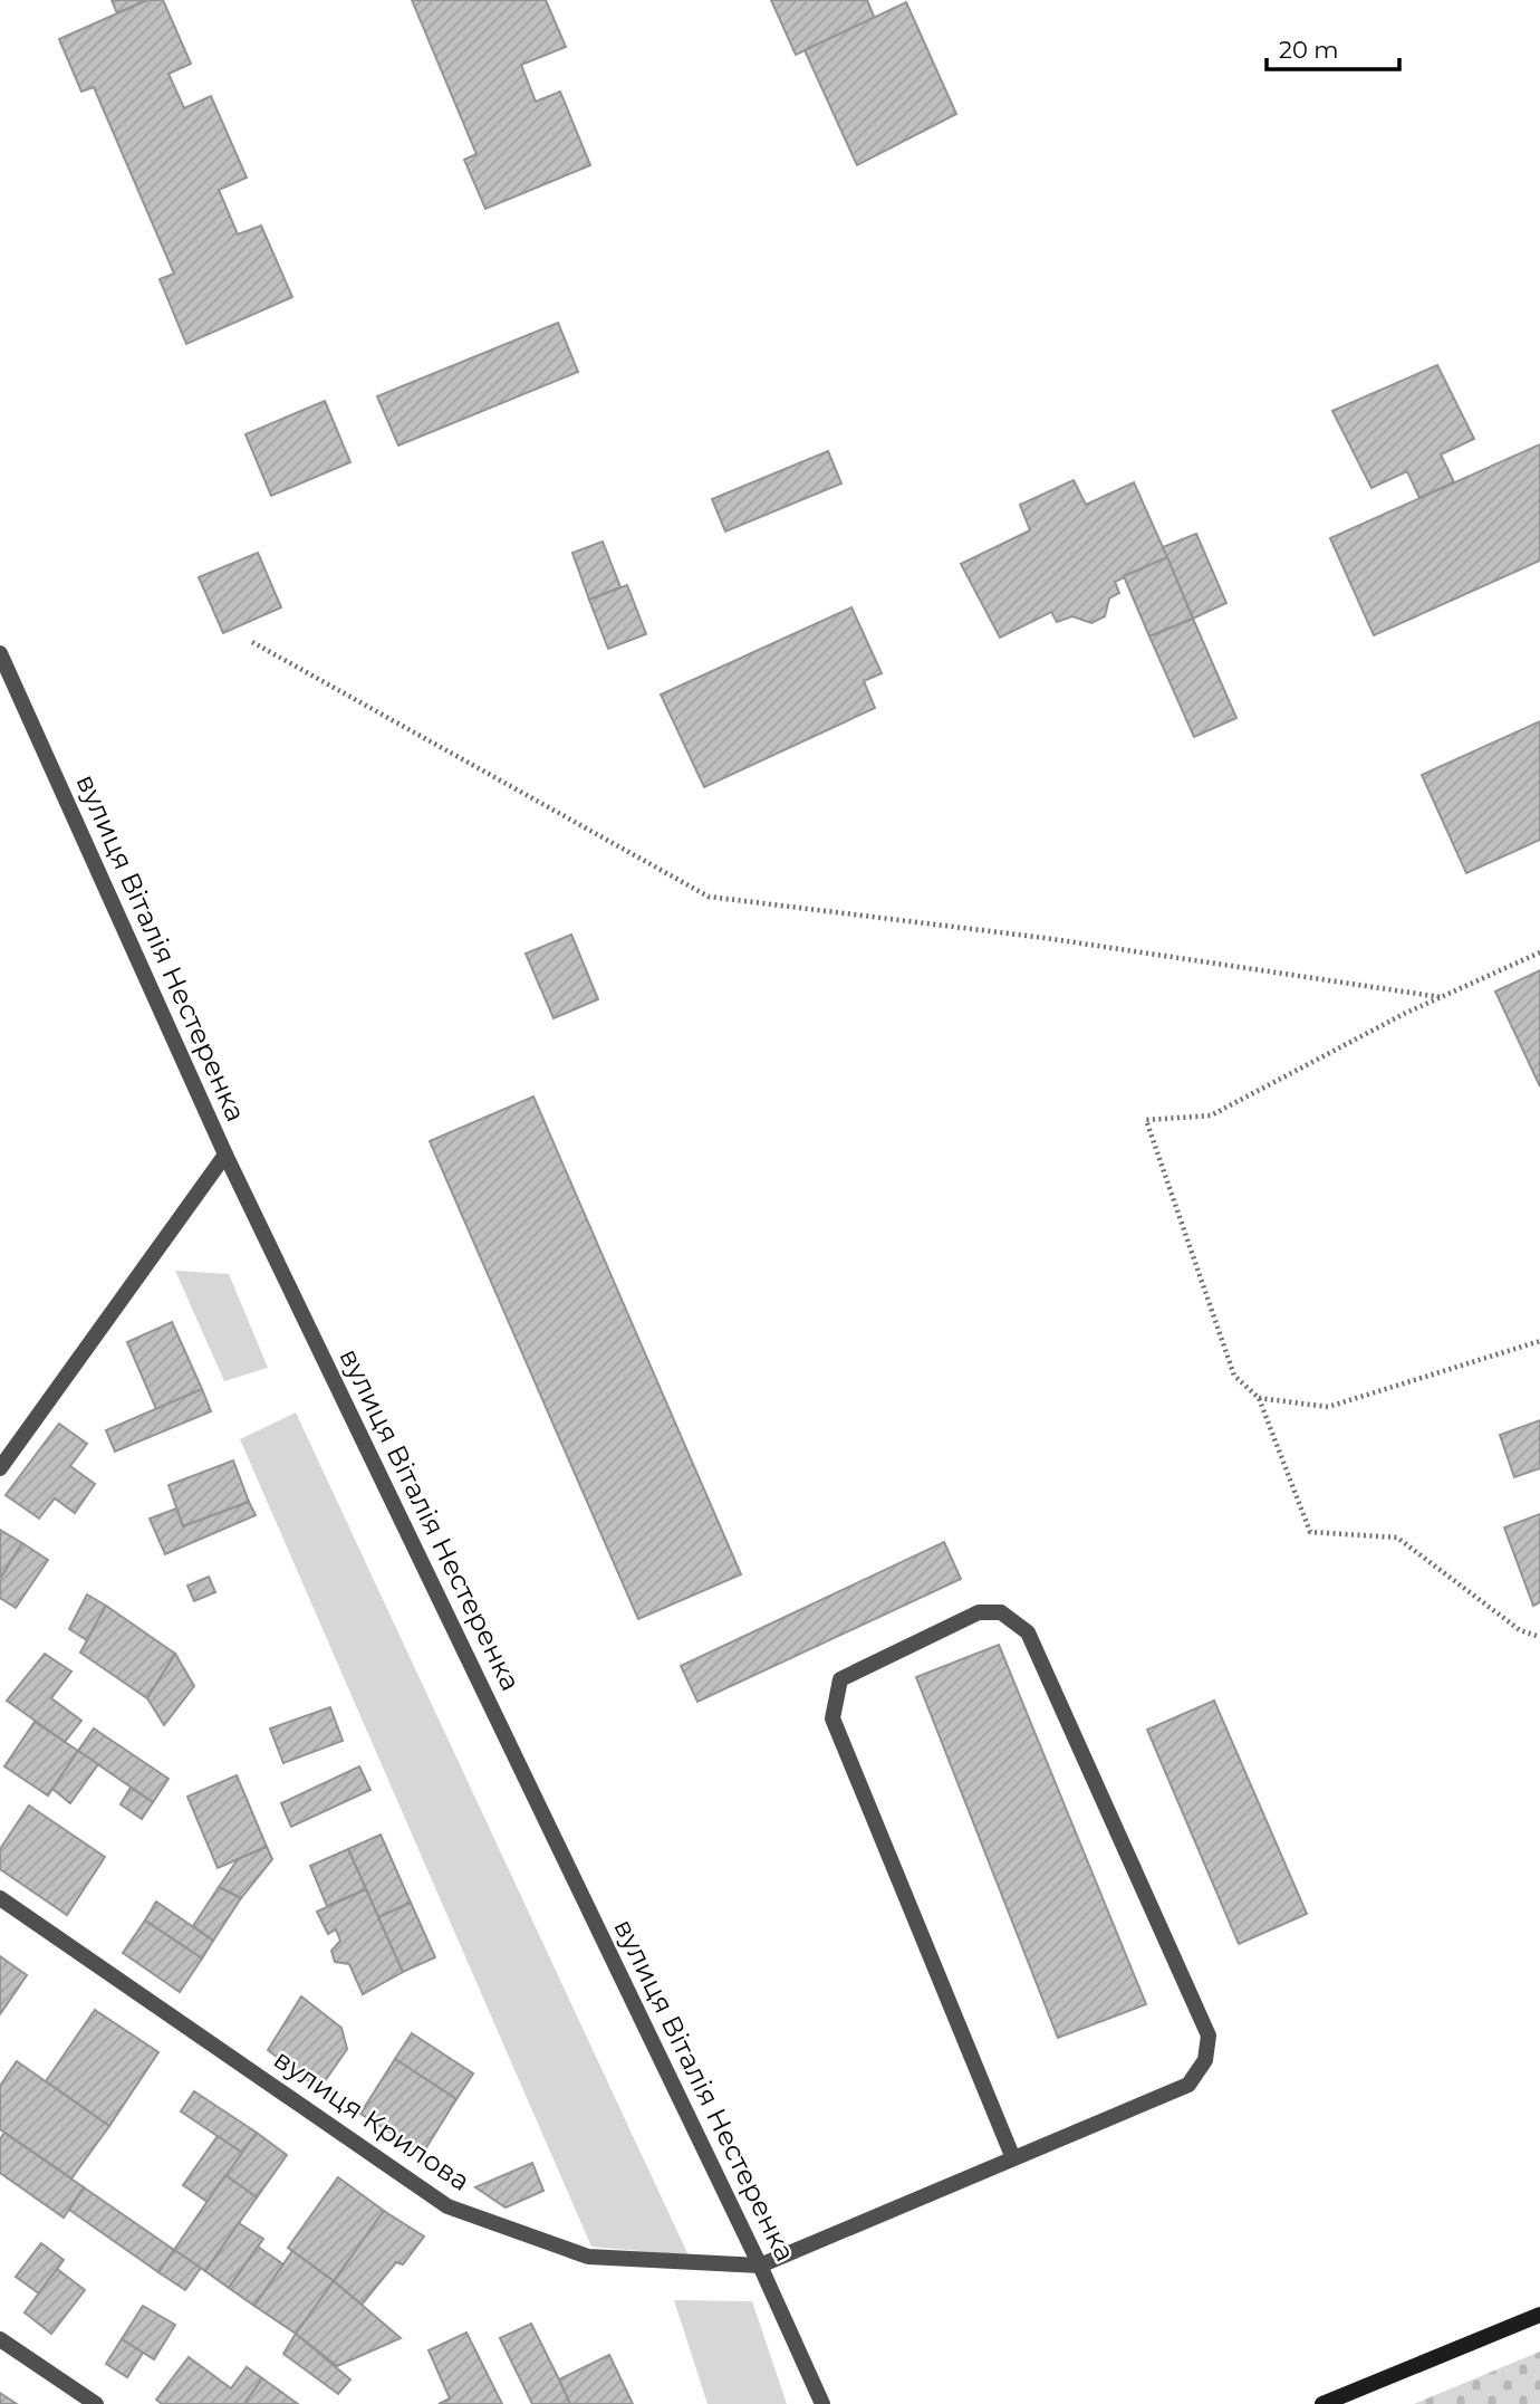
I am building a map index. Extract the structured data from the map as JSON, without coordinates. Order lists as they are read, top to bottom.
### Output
{
  "streets": {
    "street": ["вулиця Віталія Нестеренка", "вулиця Крилова"]
  },
  "crossings": [
    ["вулиця Віталія Нестеренка", "вулиця Крилова"]
  ],
  "scale_bar": "20 m"
}
